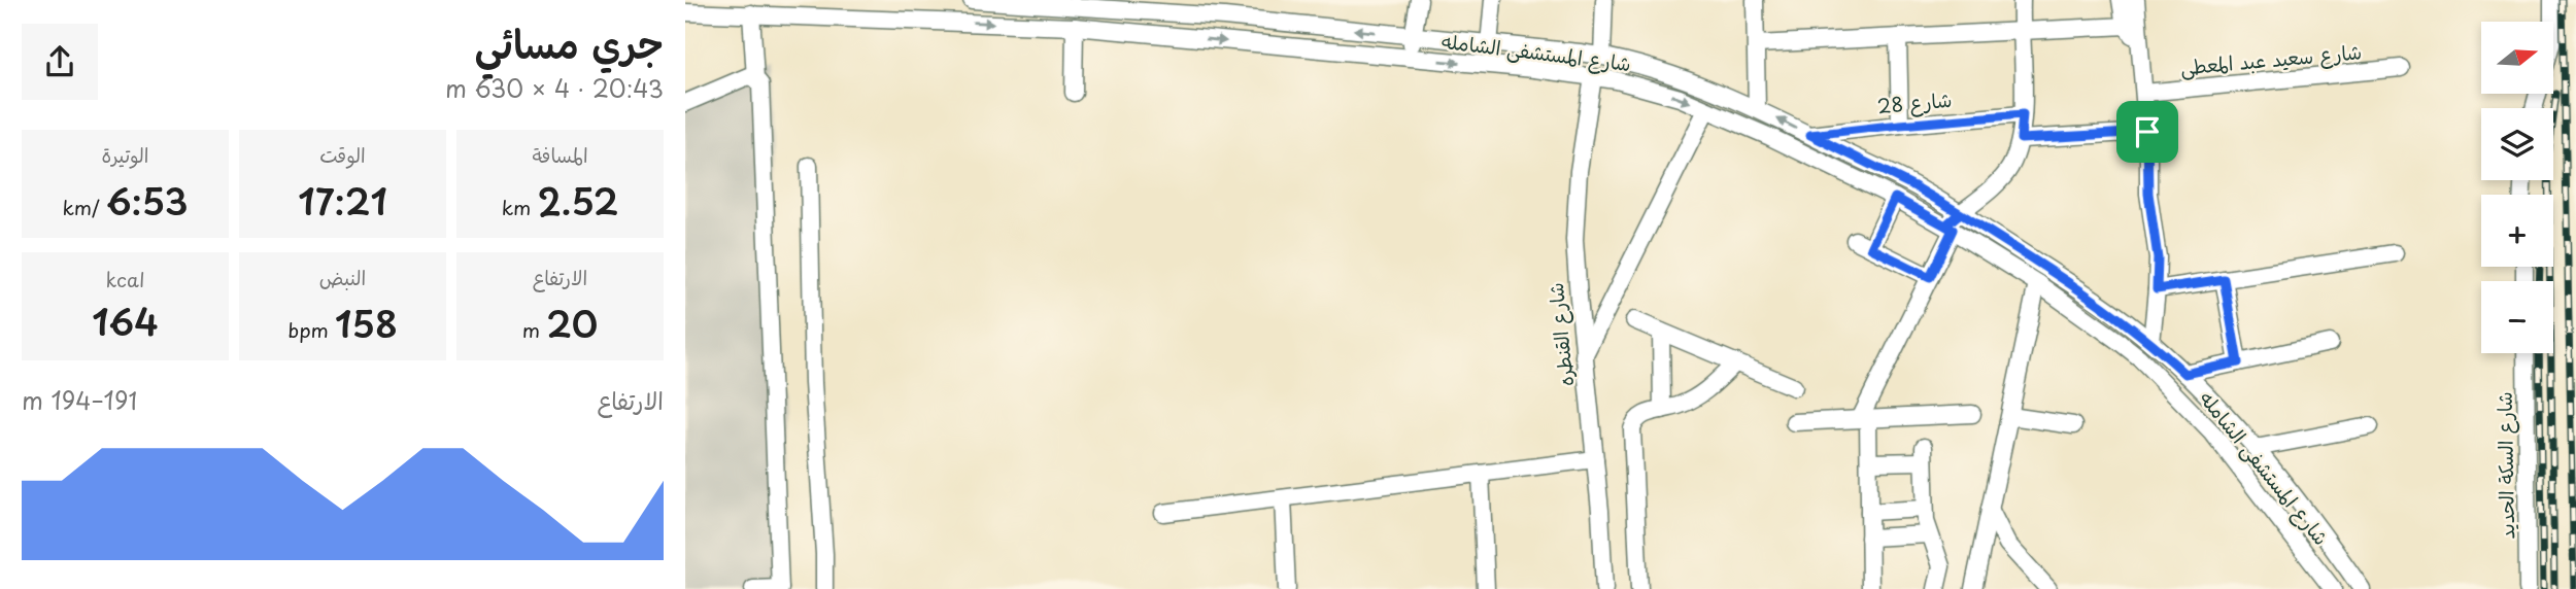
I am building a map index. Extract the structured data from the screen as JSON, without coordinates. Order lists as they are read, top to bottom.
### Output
{
  "streets": {
    "street": [
      "شارع المستشفى الشامله",
      "شارع سعيد عبد المعطى",
      "شارع 28",
      "شارع القنطره",
      "شارع السكة الحديد"
    ]
  },
  "crossings": [
    ["شارع المستشفى الشامله", "شارع 28"],
    ["شارع المستشفى الشامله", "شارع القنطره"]
  ],
  "north": "right",
  "page": {
    "heading": ["جري مسائي", "20:43 · 4 × 630 m"],
    "map_buttons": ["+", "−"],
    "stats": [
      ["المسافة", "2.52 km"],
      ["الوقت", "17:21"],
      ["الوتيرة", "6:53 /km"],
      ["الارتفاع", "20 m"],
      ["النبض", "158 bpm"],
      ["kcal", "164"]
    ],
    "chart": ["الارتفاع", "191–194 m"]
  }
}
